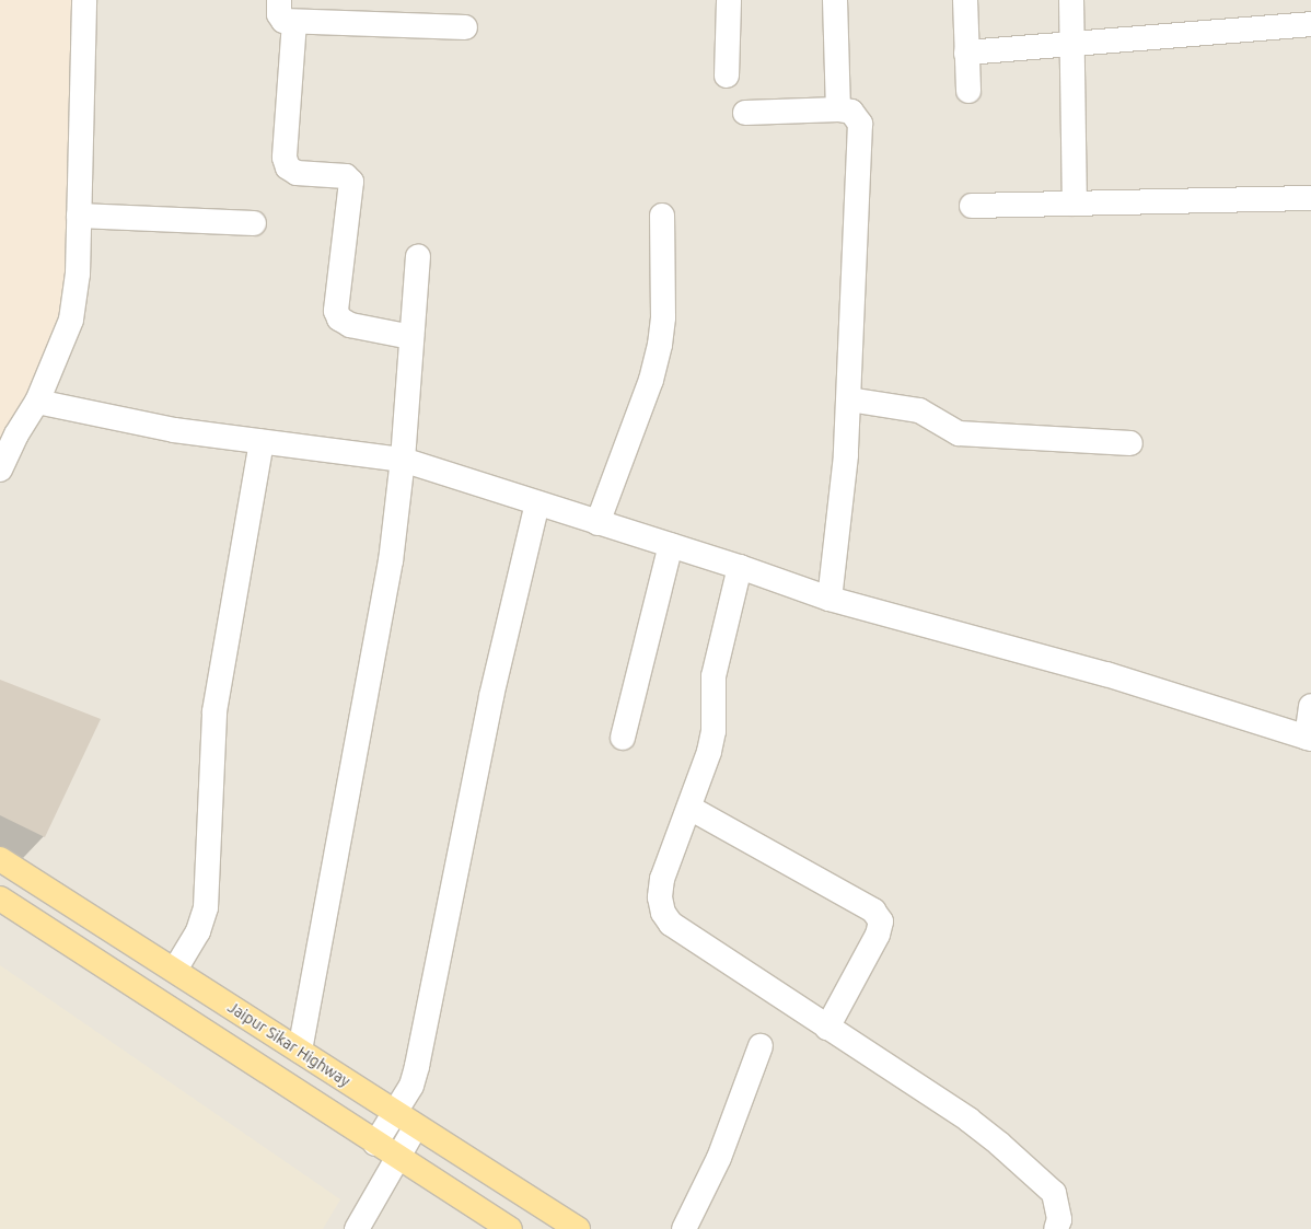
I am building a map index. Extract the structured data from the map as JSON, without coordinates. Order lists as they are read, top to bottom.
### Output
{
  "streets": {
    "main road": ["Jaipur Sikar Highway"]
  }
}
